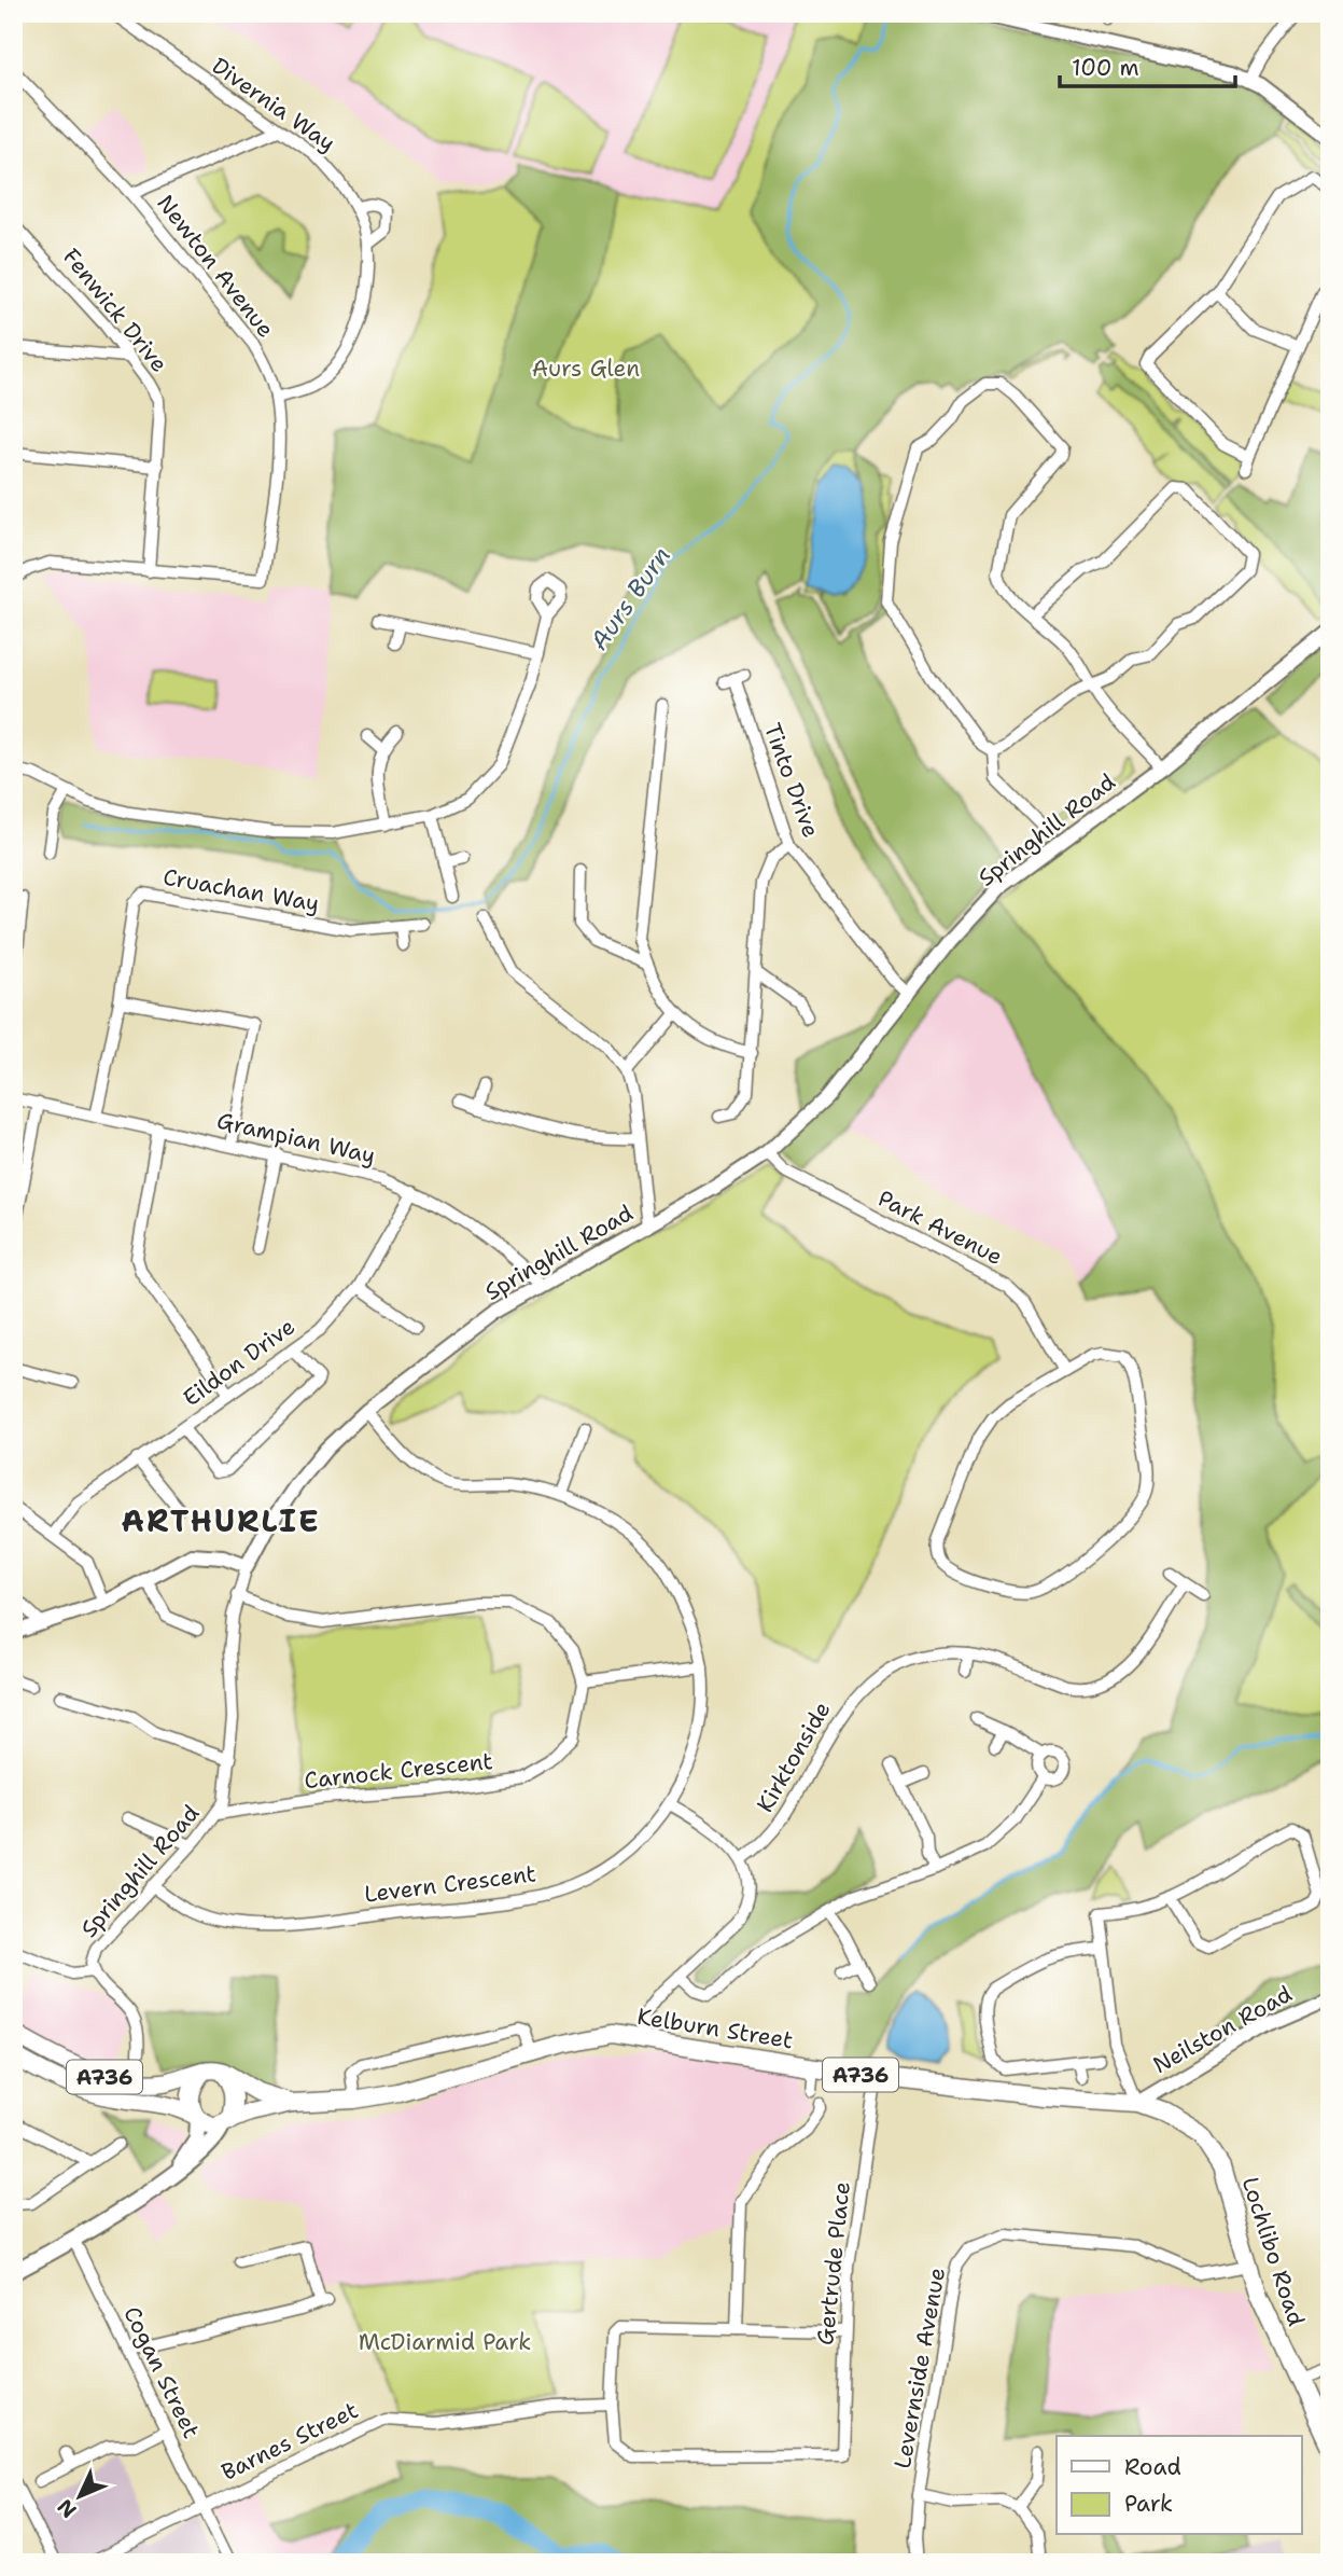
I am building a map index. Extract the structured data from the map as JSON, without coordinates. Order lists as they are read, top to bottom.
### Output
{
  "streets": {
    "main road": ["Kelburn Street", "A736", "Lochlibo Road"],
    "street": [
      "Divernia Way",
      "Newton Avenue",
      "Fenwick Drive",
      "Tinto Drive",
      "Springhill Road",
      "Cruachan Way",
      "Grampian Way",
      "Park Avenue",
      "Eildon Drive",
      "Kirktonside",
      "Carnock Crescent",
      "Levern Crescent",
      "Neilston Road",
      "Gertrude Place",
      "Levernside Avenue",
      "Cogan Street",
      "Barnes Street"
    ]
  },
  "crossings": [
    ["Divernia Way", "Newton Avenue"],
    ["Newton Avenue", "Fenwick Drive"],
    ["Tinto Drive", "Springhill Road"],
    ["Springhill Road", "Grampian Way"],
    ["Springhill Road", "Park Avenue"],
    ["Springhill Road", "Carnock Crescent"],
    ["Springhill Road", "Levern Crescent"],
    ["Grampian Way", "Eildon Drive"],
    ["Kelburn Street", "Neilston Road"],
    ["Kelburn Street", "A736"],
    ["Kelburn Street", "Lochlibo Road"],
    ["Kelburn Street", "Gertrude Place"],
    ["Neilston Road", "Lochlibo Road"],
    ["Lochlibo Road", "Levernside Avenue"],
    ["Gertrude Place", "Barnes Street"],
    ["Cogan Street", "Barnes Street"]
  ],
  "districts": ["ARTHURLIE"],
  "water": ["Aurs Burn"],
  "parks": ["Aurs Glen", "McDiarmid Park"],
  "legend": ["Road", "Park"],
  "scale_bar": "100 m",
  "north": "bottom left"
}
